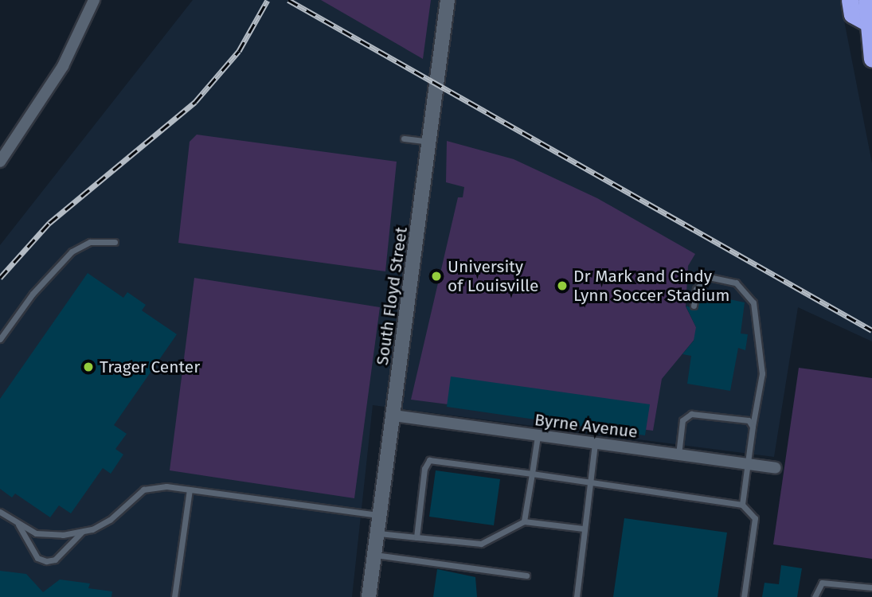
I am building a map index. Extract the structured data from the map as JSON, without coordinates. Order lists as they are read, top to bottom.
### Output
{
  "streets": {
    "street": ["South Floyd Street", "Byrne Avenue"]
  },
  "crossings": [
    ["South Floyd Street", "Byrne Avenue"]
  ],
  "places": ["University of Louisville", "Dr Mark and Cindy Lynn Soccer Stadium", "Trager Center"]
}
